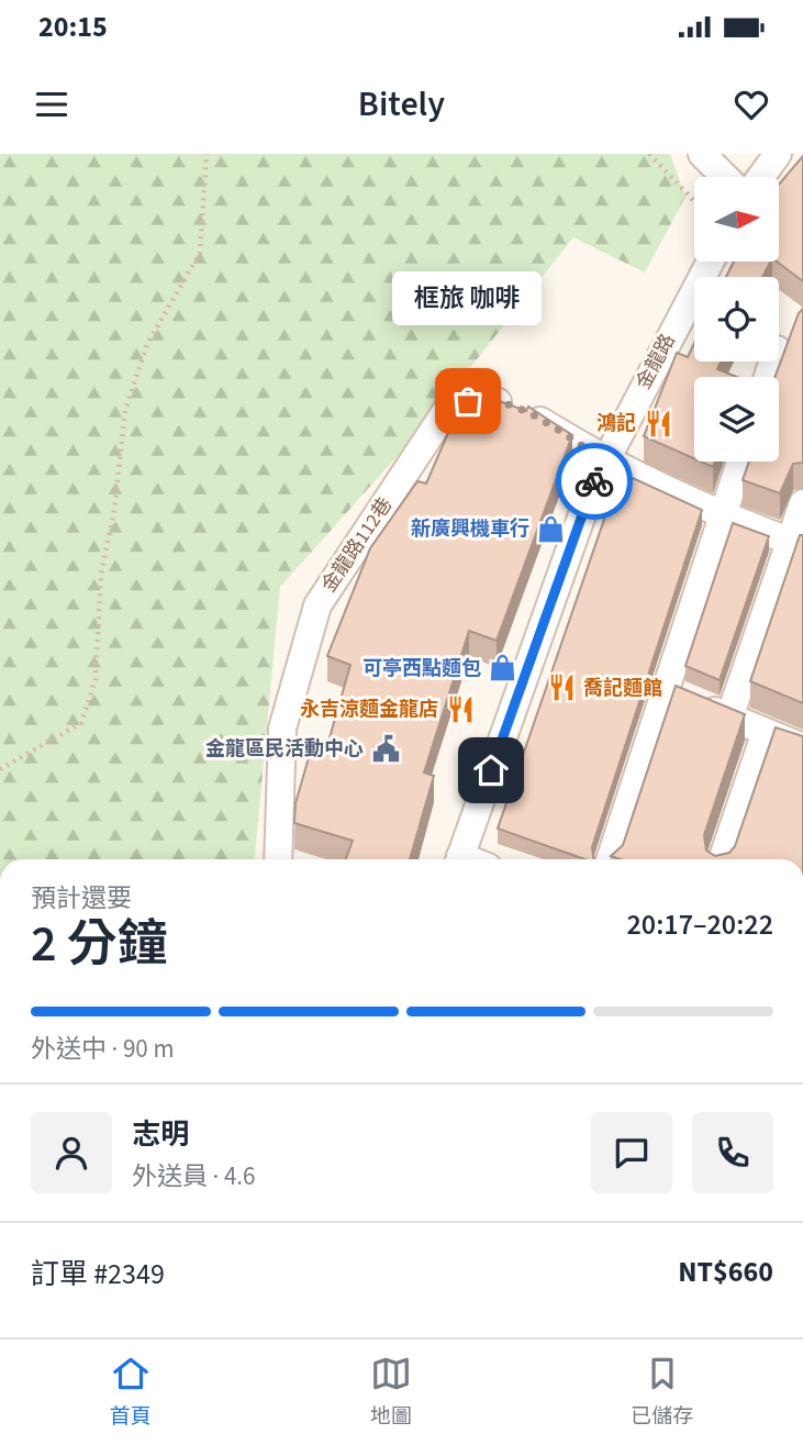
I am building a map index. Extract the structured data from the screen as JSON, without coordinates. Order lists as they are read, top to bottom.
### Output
{
  "streets": {
    "street": ["金龍路", "金龍路112巷"]
  },
  "crossings": [
    ["金龍路", "金龍路112巷"]
  ],
  "places": {
    "other": ["框旅 咖啡"],
    "restaurant": ["鴻記", "喬記麵館", "永吉涼麵金龍店"],
    "shop": ["新廣興機車行", "可亭西點麵包"],
    "public building": ["金龍區民活動中心"]
  },
  "north": "right",
  "page": {
    "status": "20:15",
    "header": "Bitely",
    "bubble": "框旅 咖啡",
    "heading": ["2 分鐘", "預計還要", "20:17–20:22"],
    "panel": [
      "志明",
      "外送員 · 4.6",
      "訂單 #2349",
      "NT$660"
    ],
    "bar": "外送中 · 90 m",
    "tabs": ["首頁", "地圖", "已儲存"]
  }
}
